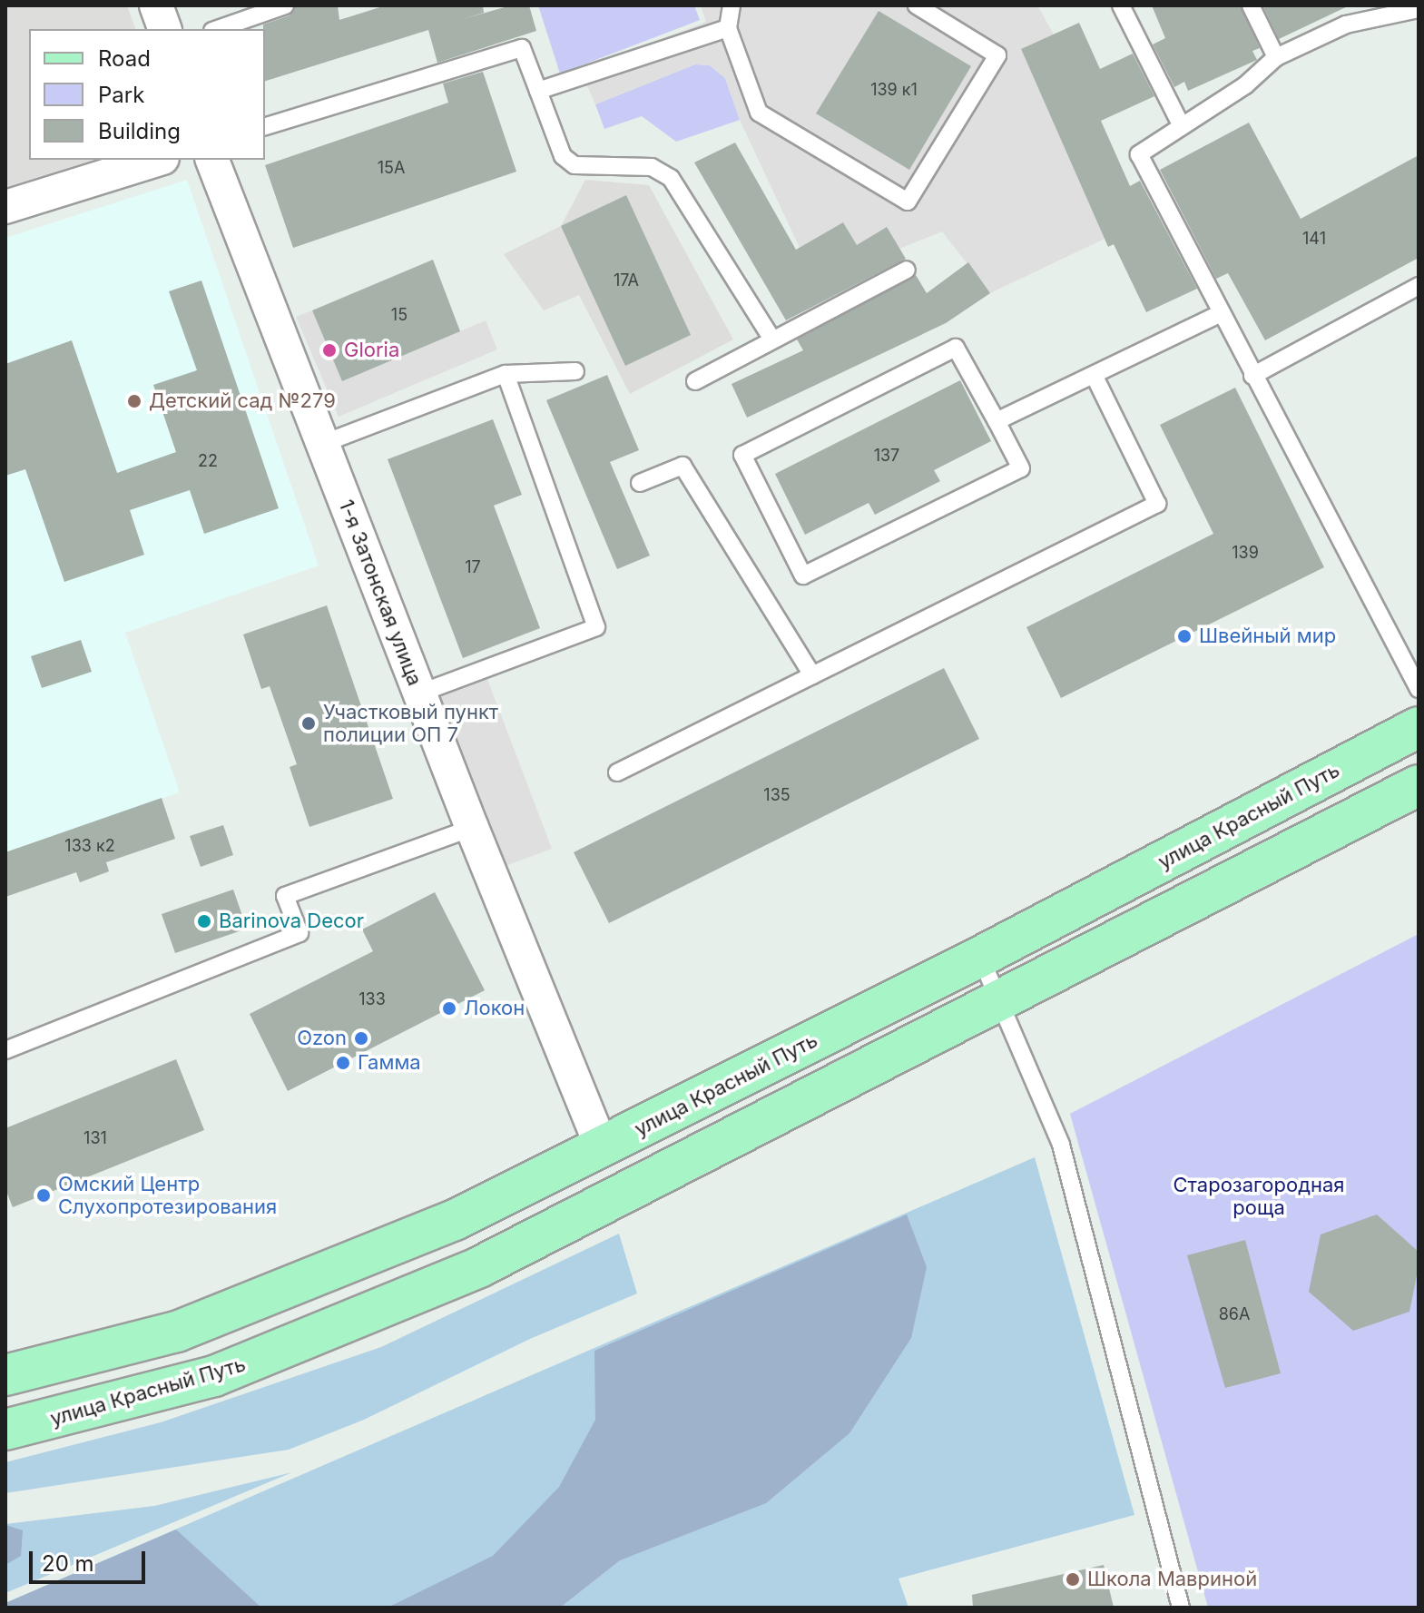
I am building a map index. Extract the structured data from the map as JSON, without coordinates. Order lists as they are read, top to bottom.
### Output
{
  "streets": {
    "main road": ["улица Красный Путь"],
    "street": ["1-я Затонская улица"]
  },
  "crossings": [
    ["1-я Затонская улица", "улица Красный Путь"]
  ],
  "parks": ["Старозагородная роща"],
  "places": [
    "Gloria",
    "Детский сад №279",
    "Швейный мир",
    "Участковый пункт полиции ОП 7",
    "Barinova Decor",
    "Локон",
    "Ozon",
    "Гамма",
    "Омский Центр Слухопротезирования",
    "Школа Мавриной"
  ],
  "house_numbers": [
    "139 к1",
    "15А",
    "141",
    "17А",
    "15",
    "137",
    "22",
    "139",
    "17",
    "135",
    "133 к2",
    "133",
    "131",
    "86А"
  ],
  "legend": ["Road", "Park", "Building"],
  "scale_bar": "20 m"
}
